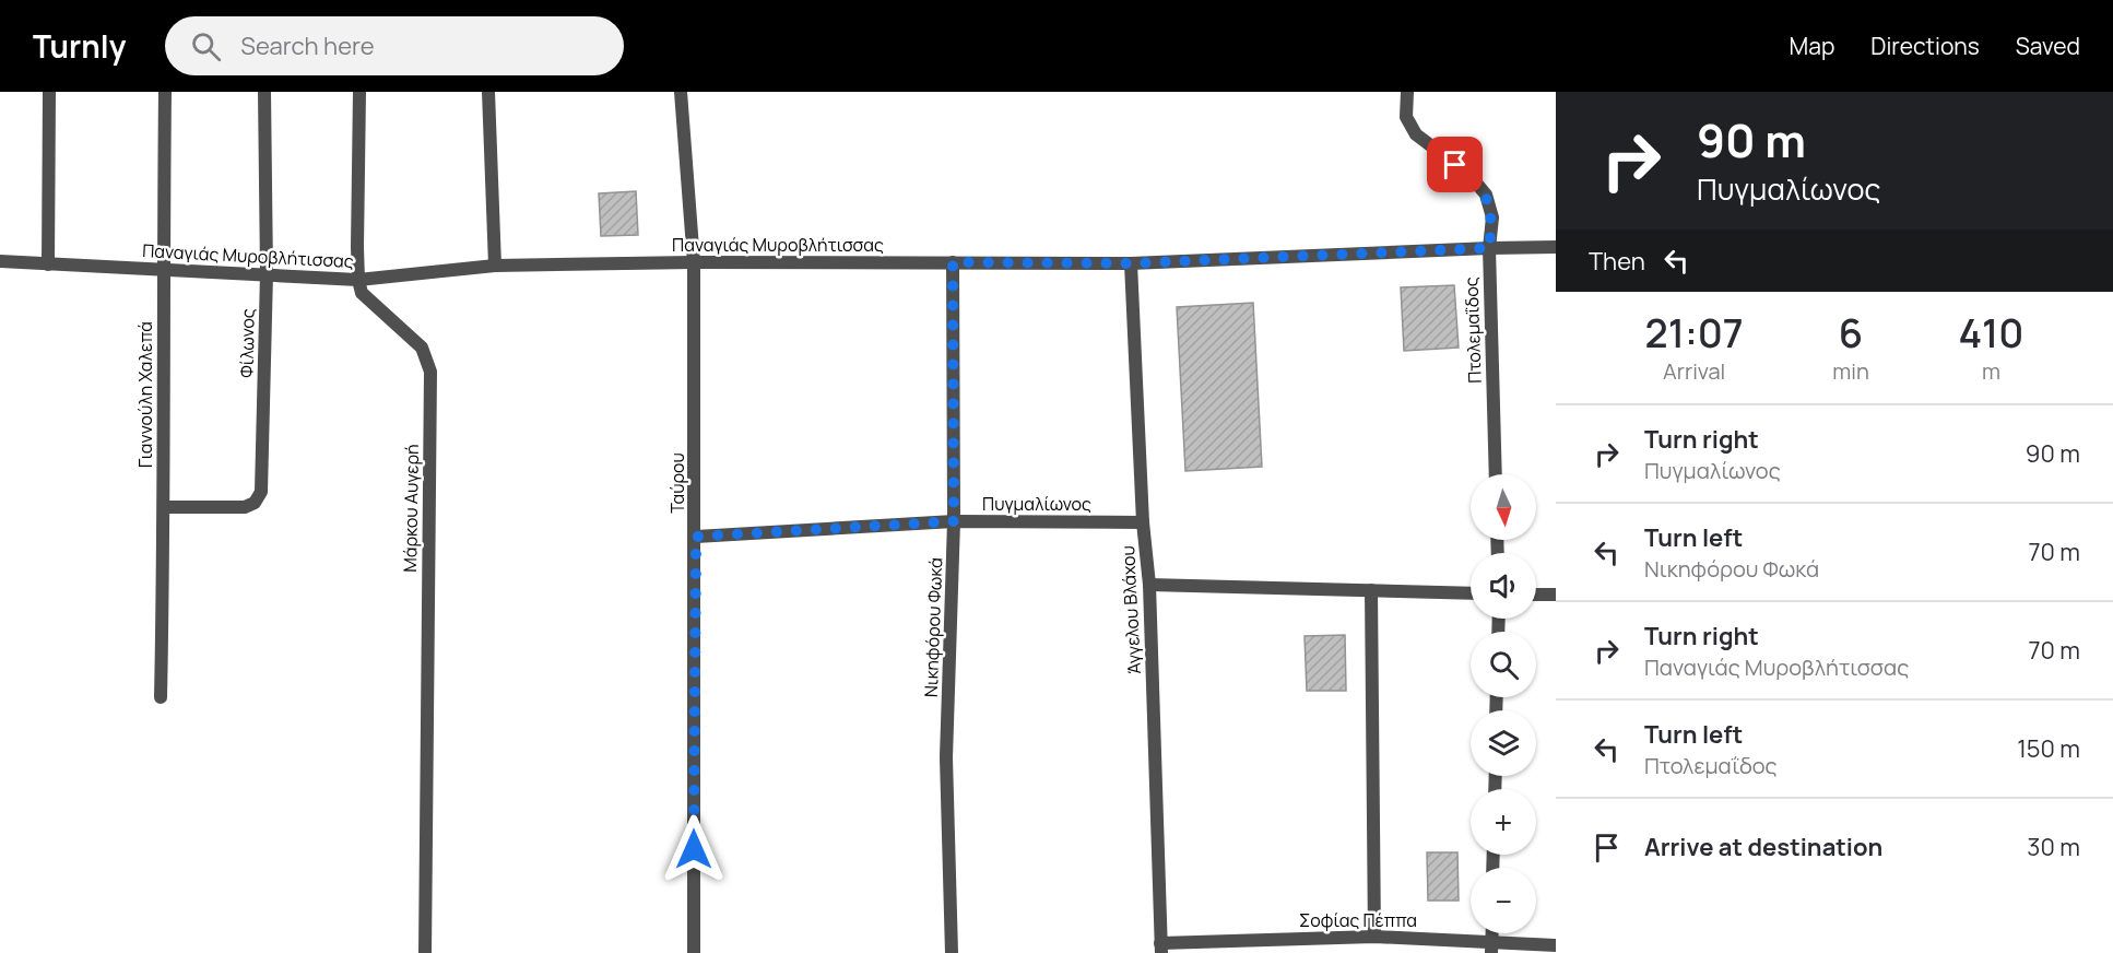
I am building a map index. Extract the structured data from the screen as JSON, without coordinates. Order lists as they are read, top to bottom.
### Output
{
  "streets": {
    "street": [
      "Παναγιάς Μυροβλήτισσας",
      "Πτολεμαΐδος",
      "Φίλωνος",
      "Γιαννούλη Χαλεπά",
      "Ταύρου",
      "Πυγμαλίωνος",
      "Μάρκου Αυγερή",
      "Άγγελου Βλάχου",
      "Νικηφόρου Φωκά",
      "Σοφίας Πέππα"
    ]
  },
  "crossings": [
    ["Παναγιάς Μυροβλήτισσας", "Πτολεμαΐδος"],
    ["Παναγιάς Μυροβλήτισσας", "Φίλωνος"],
    ["Παναγιάς Μυροβλήτισσας", "Γιαννούλη Χαλεπά"],
    ["Παναγιάς Μυροβλήτισσας", "Ταύρου"],
    ["Παναγιάς Μυροβλήτισσας", "Μάρκου Αυγερή"],
    ["Παναγιάς Μυροβλήτισσας", "Άγγελου Βλάχου"],
    ["Παναγιάς Μυροβλήτισσας", "Νικηφόρου Φωκά"],
    ["Φίλωνος", "Γιαννούλη Χαλεπά"],
    ["Ταύρου", "Πυγμαλίωνος"],
    ["Πυγμαλίωνος", "Άγγελου Βλάχου"],
    ["Πυγμαλίωνος", "Νικηφόρου Φωκά"],
    ["Άγγελου Βλάχου", "Σοφίας Πέππα"]
  ],
  "north": "bottom",
  "page": {
    "header": "Turnly",
    "search": "Search here",
    "nav": ["Map", "Directions", "Saved"],
    "turn": ["90 m", "Πυγμαλίωνος"],
    "then": "Then",
    "eta": [
      "21:07",
      "Arrival",
      "6",
      "min",
      "410",
      "m"
    ],
    "list": [
      {
        "name": "Turn right",
        "note": "Πυγμαλίωνος",
        "value": "90 m"
      },
      {
        "name": "Turn left",
        "note": "Νικηφόρου Φωκά",
        "value": "70 m"
      },
      {
        "name": "Turn right",
        "note": "Παναγιάς Μυροβλήτισσας",
        "value": "70 m"
      },
      {
        "name": "Turn left",
        "note": "Πτολεμαΐδος",
        "value": "150 m"
      },
      {
        "name": "Arrive at destination",
        "value": "30 m"
      }
    ],
    "map_buttons": ["+", "−"]
  }
}
